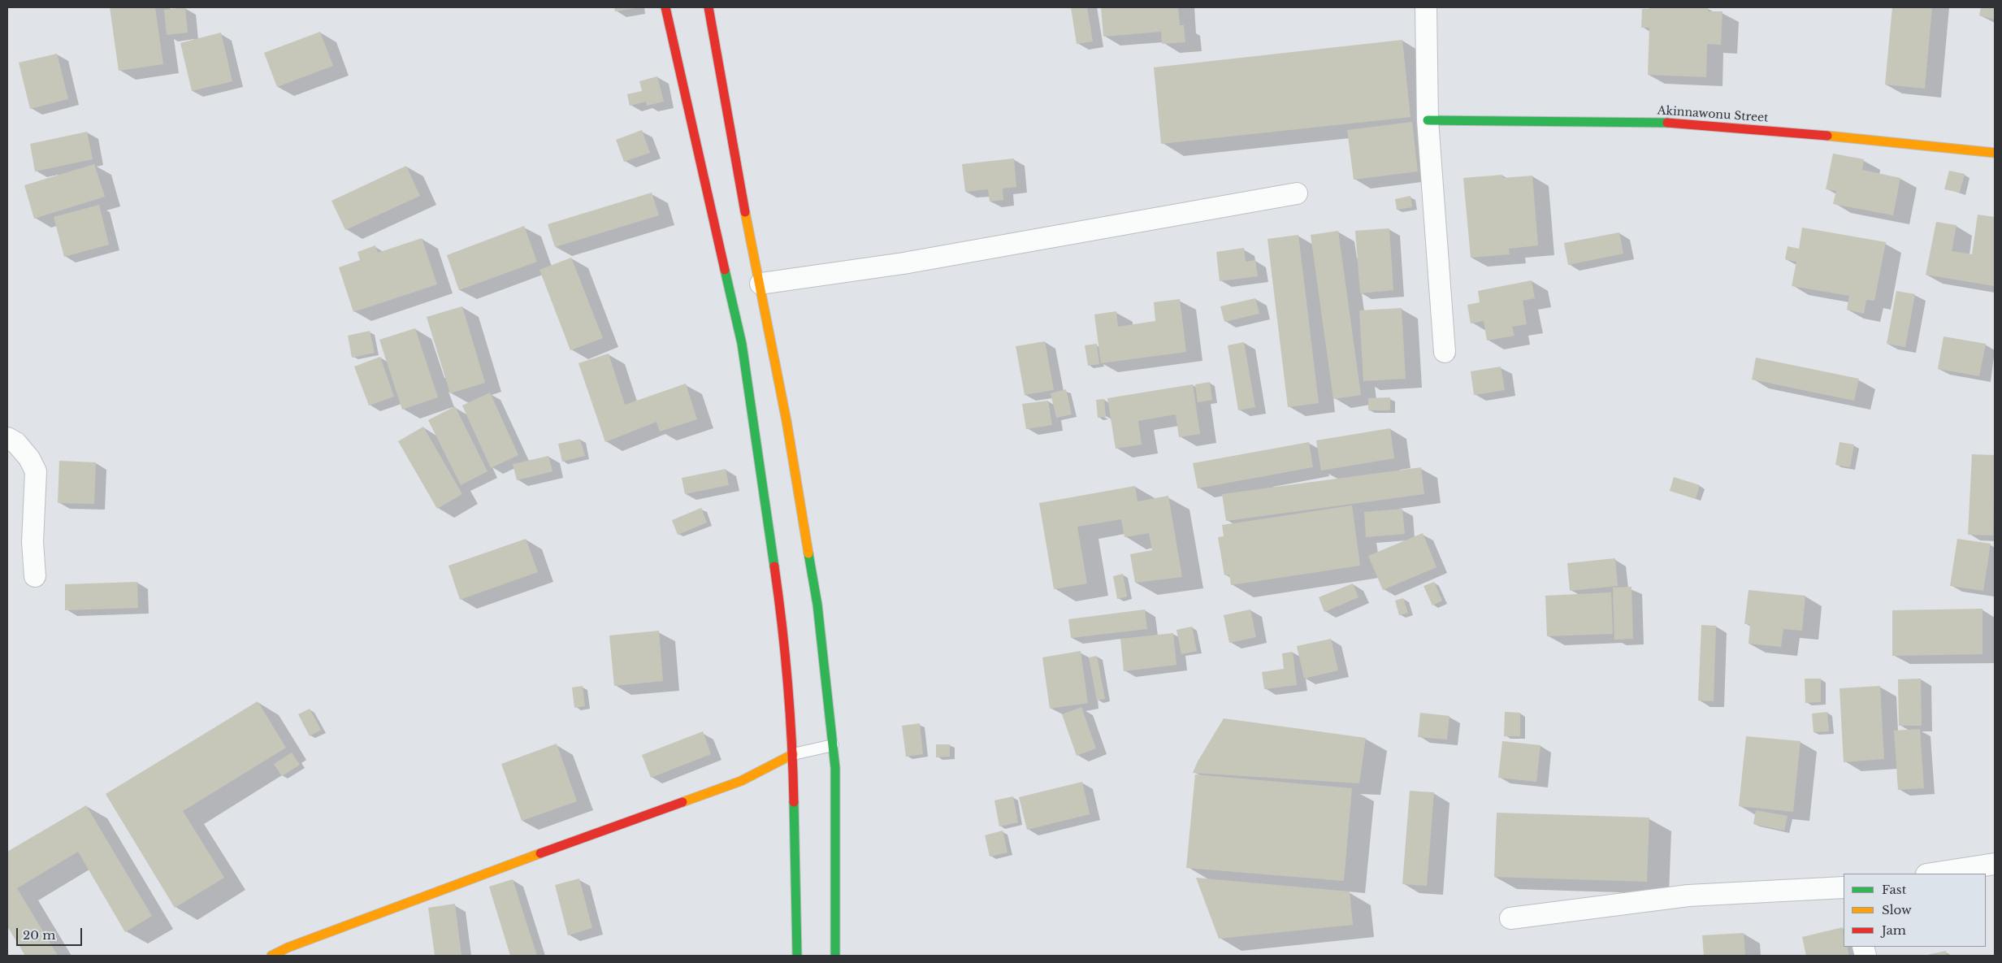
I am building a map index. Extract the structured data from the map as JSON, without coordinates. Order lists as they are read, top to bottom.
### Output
{
  "streets": {
    "main road": ["Akinnawonu Street"]
  },
  "legend": ["Fast", "Slow", "Jam"],
  "scale_bar": "20 m"
}
